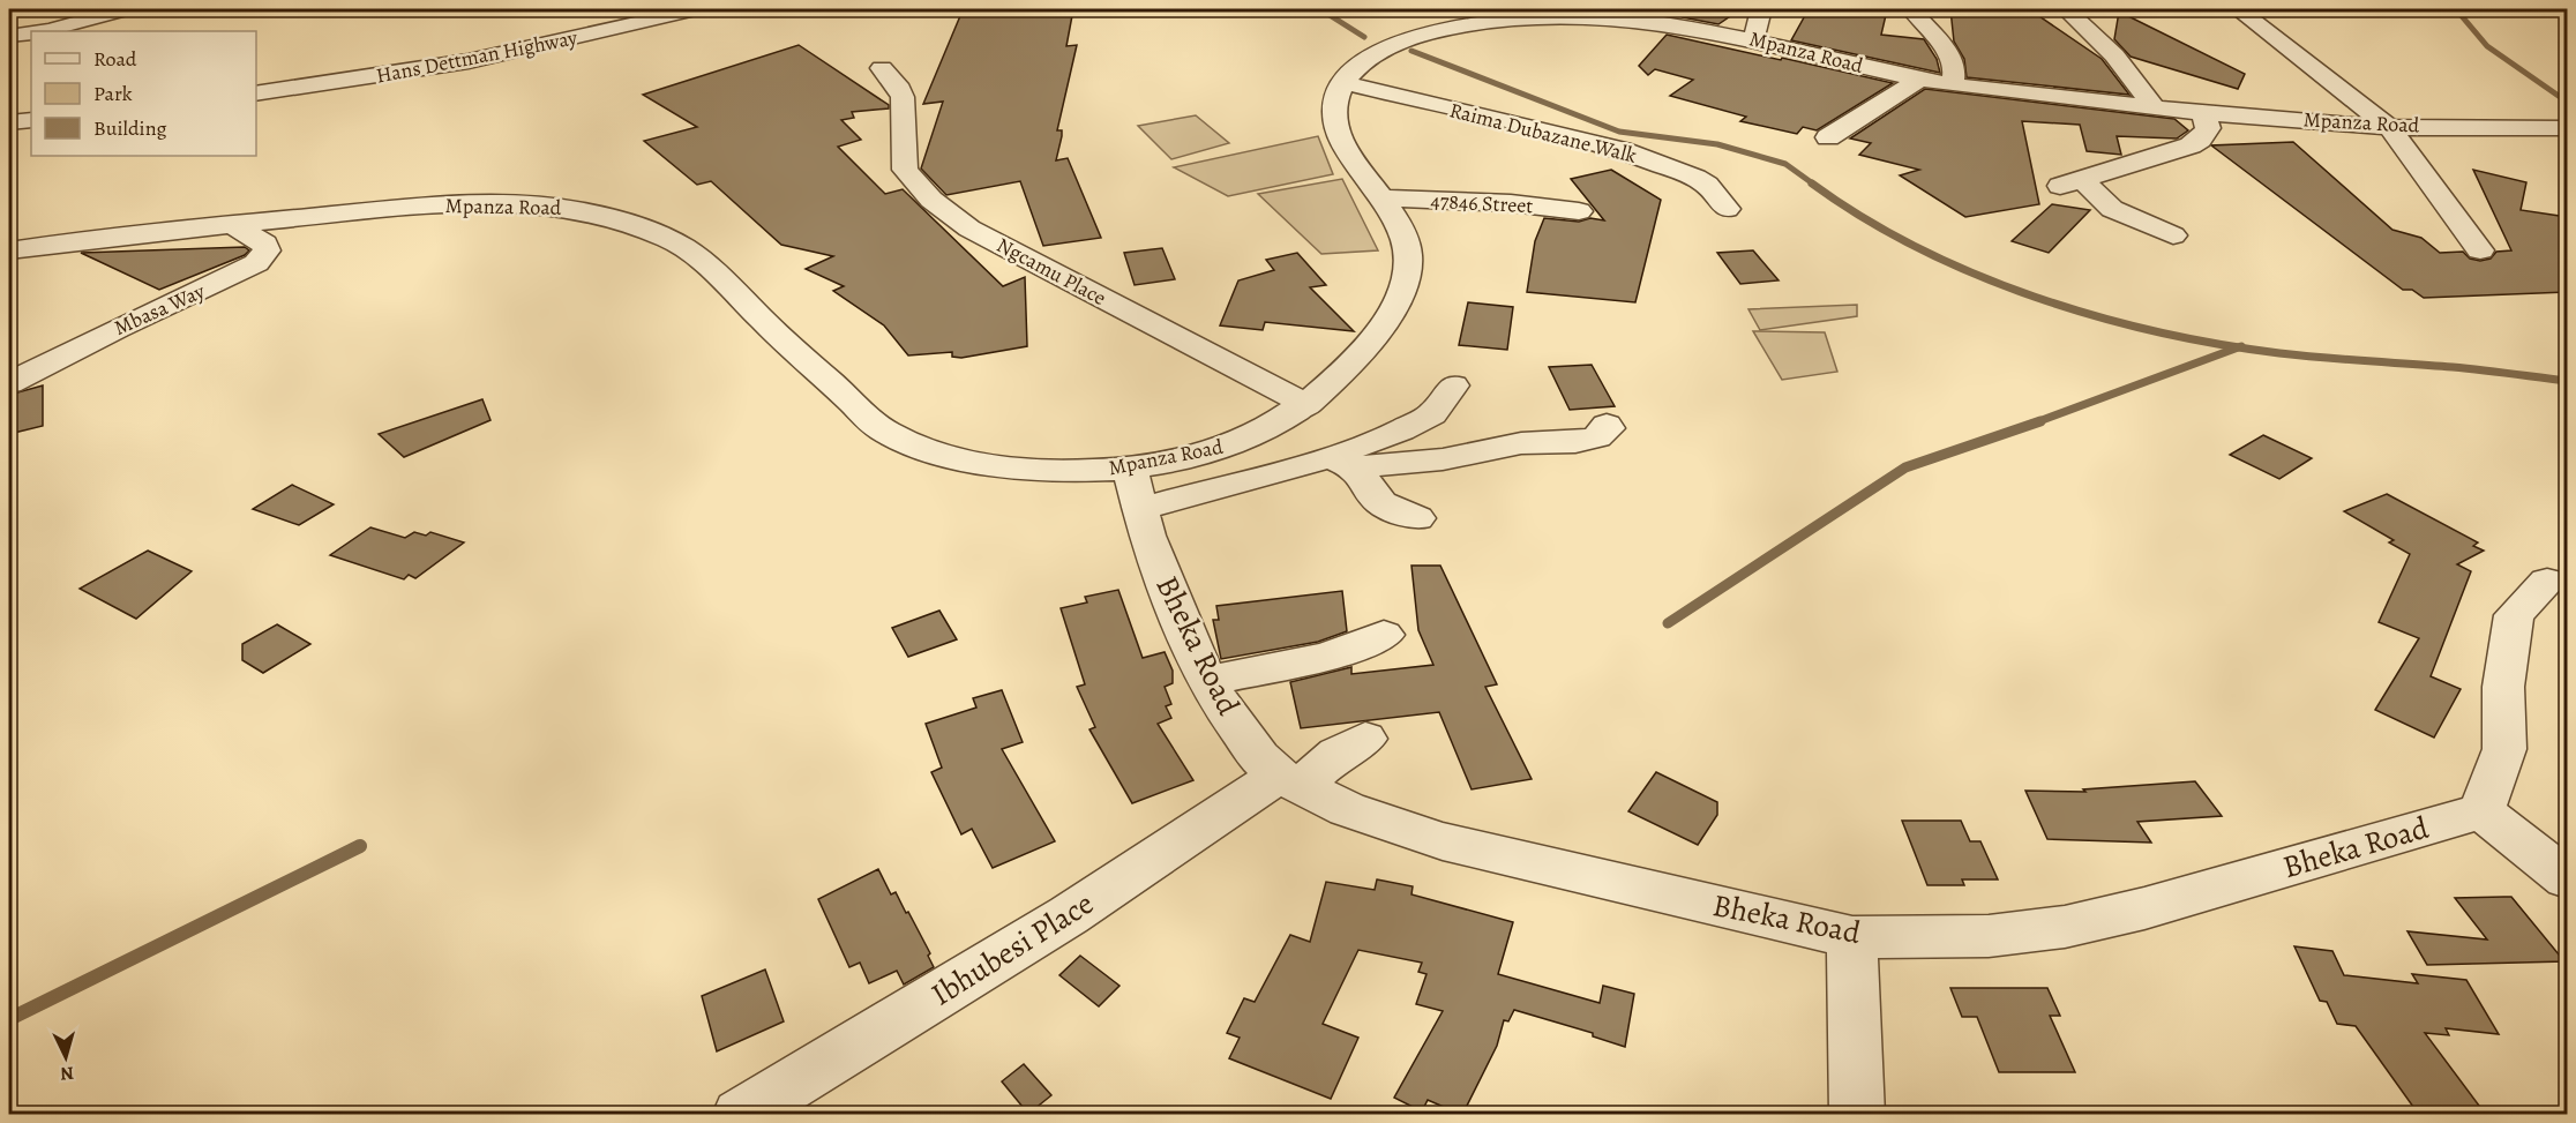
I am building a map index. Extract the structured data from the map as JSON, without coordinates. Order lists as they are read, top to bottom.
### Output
{
  "streets": {
    "street": [
      "Mpanza Road",
      "Hans Dettman Highway",
      "Raima Dubazane Walk",
      "47846 Street",
      "Ngcamu Place",
      "Mbasa Way",
      "Bheka Road",
      "Ibhubesi Place"
    ]
  },
  "crossings": [
    ["Mpanza Road", "Raima Dubazane Walk"],
    ["Mpanza Road", "47846 Street"],
    ["Mpanza Road", "Ngcamu Place"],
    ["Mpanza Road", "Mbasa Way"],
    ["Mpanza Road", "Bheka Road"],
    ["Bheka Road", "Ibhubesi Place"]
  ],
  "legend": ["Road", "Park", "Building"],
  "north": "bottom"
}
